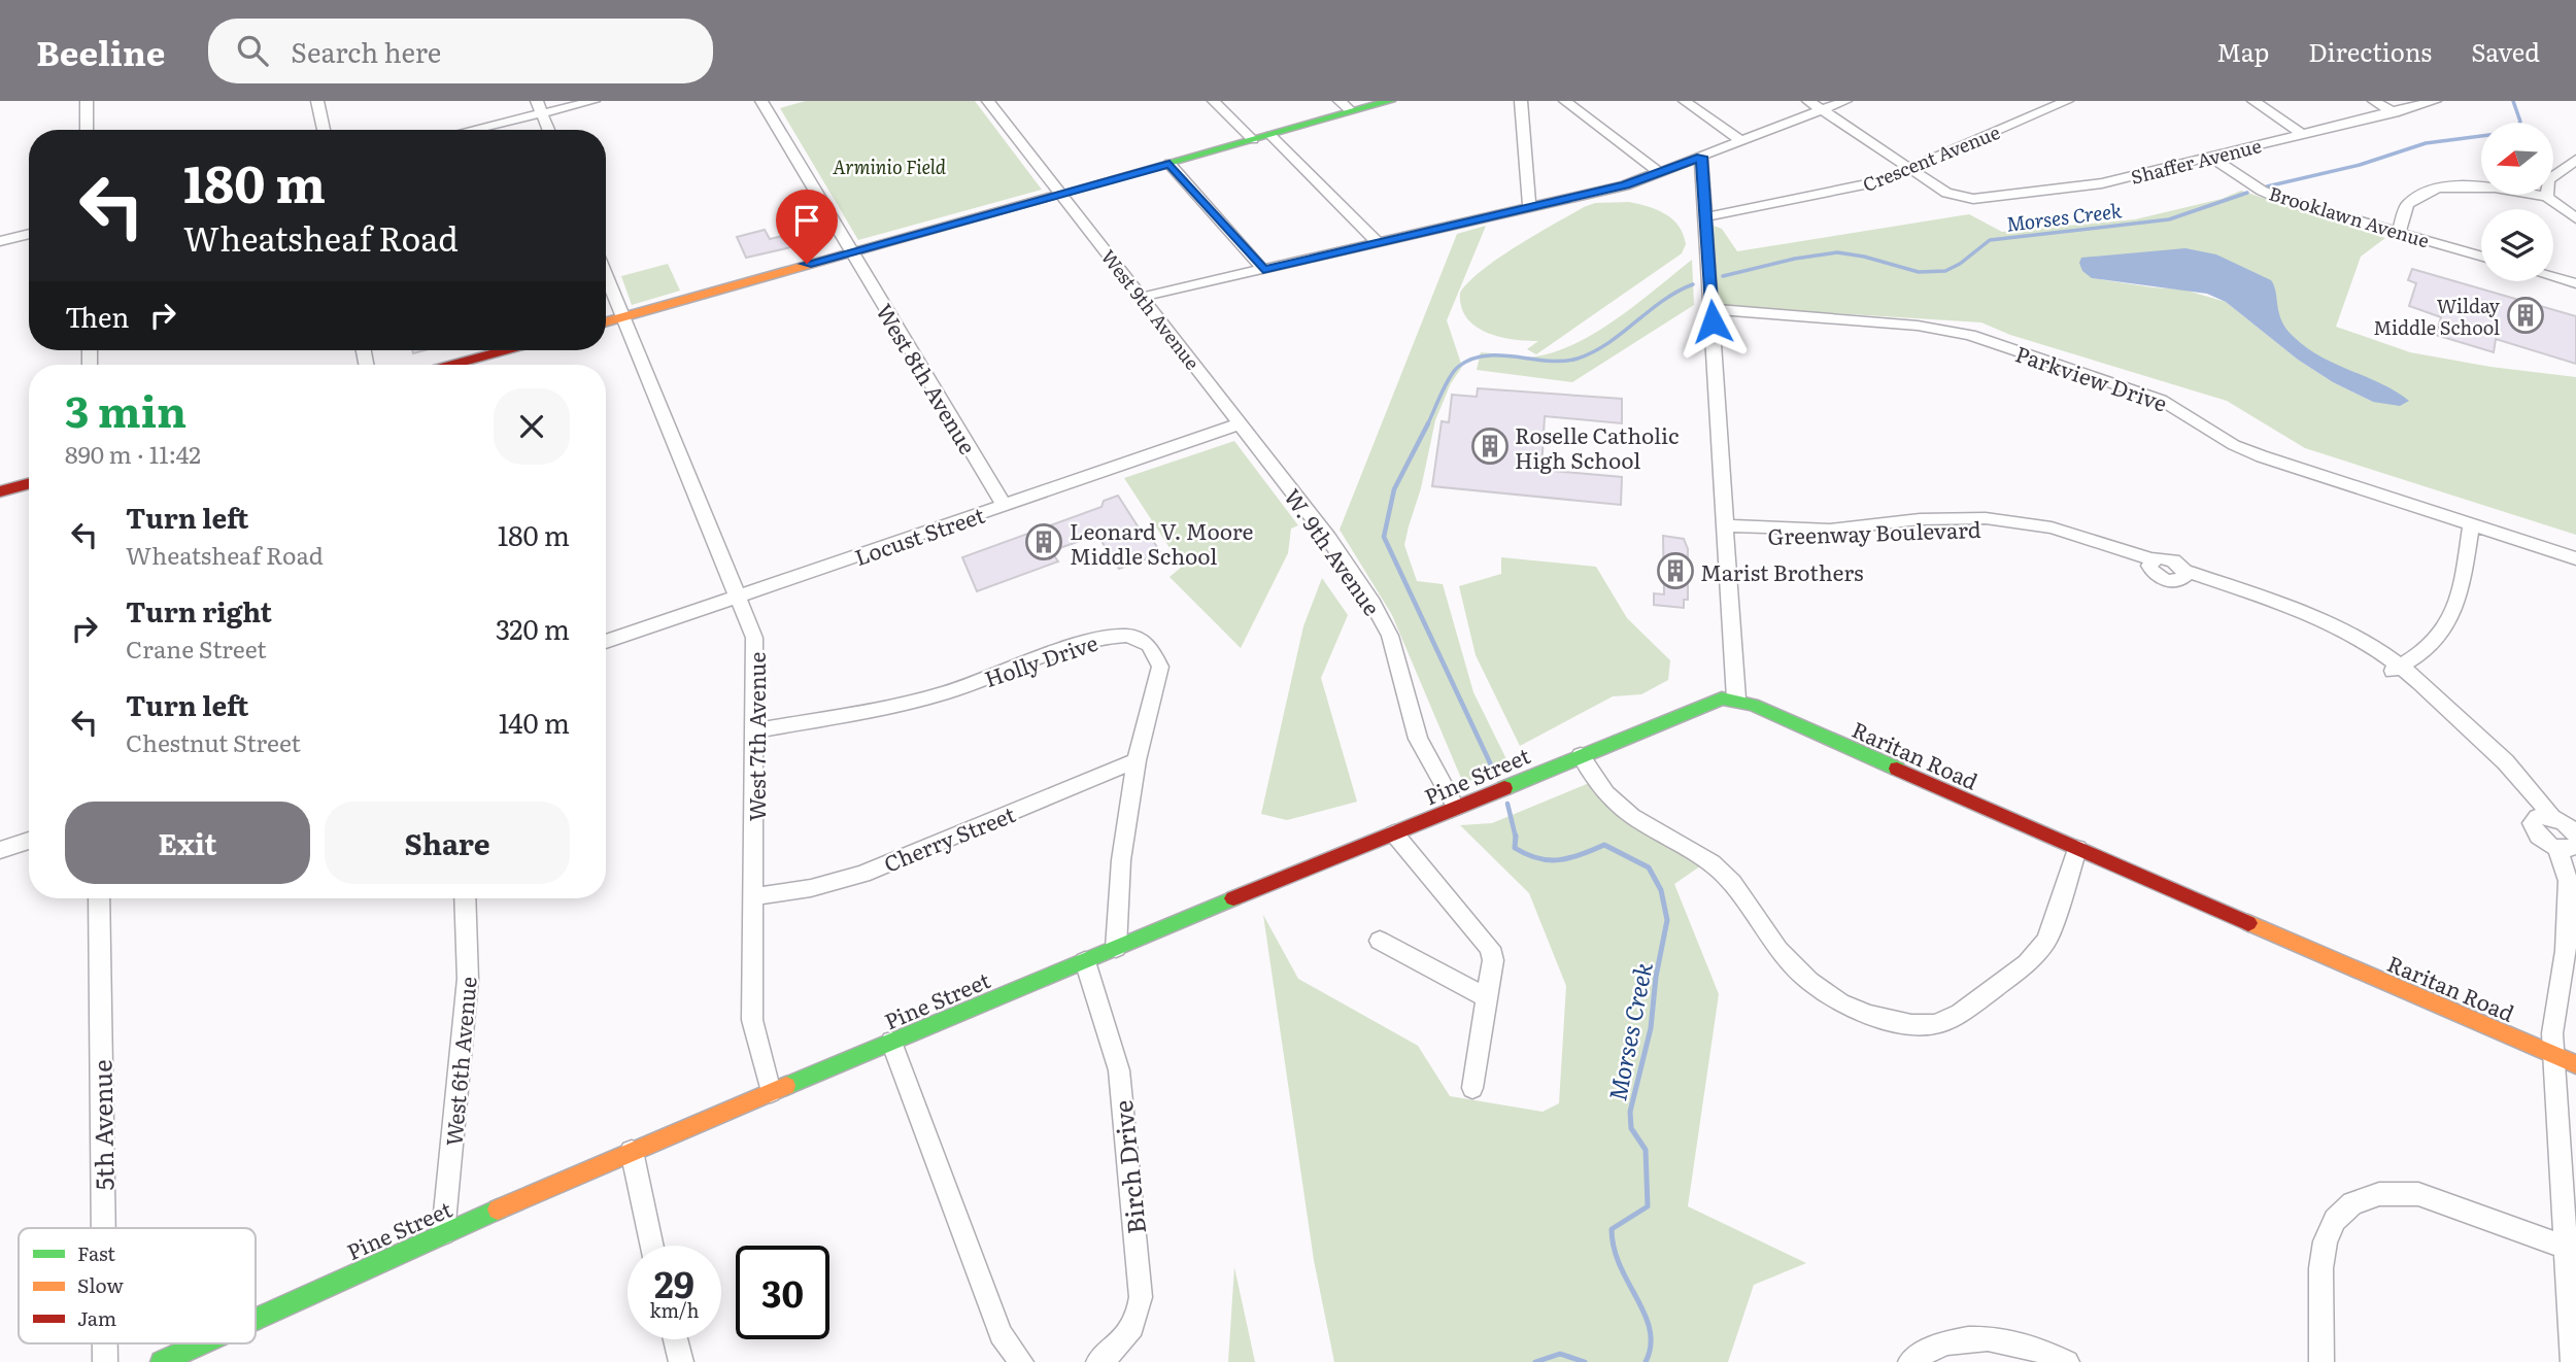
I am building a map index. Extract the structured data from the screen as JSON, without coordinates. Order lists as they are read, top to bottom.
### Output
{
  "streets": {
    "street": [
      "Crescent Avenue",
      "Shaffer Avenue",
      "Brooklawn Avenue",
      "West 9th Avenue",
      "Parkview Drive",
      "West 8th Avenue",
      "Greenway Boulevard",
      "Locust Street",
      "W. 9th Avenue",
      "Holly Drive",
      "West 7th Avenue",
      "Raritan Road",
      "Pine Street",
      "Cherry Street",
      "West 6th Avenue",
      "5th Avenue",
      "Birch Drive"
    ]
  },
  "crossings": [
    ["Crescent Avenue", "Shaffer Avenue"],
    ["Shaffer Avenue", "Brooklawn Avenue"],
    ["West 9th Avenue", "Locust Street"],
    ["West 9th Avenue", "W. 9th Avenue"],
    ["West 8th Avenue", "Locust Street"],
    ["Locust Street", "W. 9th Avenue"],
    ["Locust Street", "West 7th Avenue"],
    ["W. 9th Avenue", "Pine Street"],
    ["Holly Drive", "West 7th Avenue"],
    ["Holly Drive", "Pine Street"],
    ["Holly Drive", "Cherry Street"],
    ["West 7th Avenue", "Pine Street"],
    ["West 7th Avenue", "Cherry Street"],
    ["Raritan Road", "Pine Street"],
    ["Pine Street", "West 6th Avenue"],
    ["Pine Street", "Birch Drive"]
  ],
  "water": ["Morses Creek"],
  "parks": ["Arminio Field"],
  "places": {
    "building": [
      "Wilday Middle School",
      "Roselle Catholic High School",
      "Leonard V. Moore Middle School",
      "Marist Brothers"
    ]
  },
  "legend": ["Fast", "Slow", "Jam"],
  "north": "left",
  "page": {
    "header": "Beeline",
    "search": "Search here",
    "nav": ["Map", "Directions", "Saved"],
    "turn": ["180 m", "Wheatsheaf Road"],
    "then": "Then",
    "heading": ["3 min", "890 m · 11:42"],
    "list": [
      {
        "name": "Turn left",
        "note": "Wheatsheaf Road",
        "value": "180 m"
      },
      {
        "name": "Turn right",
        "note": "Crane Street",
        "value": "320 m"
      },
      {
        "name": "Turn left",
        "note": "Chestnut Street",
        "value": "140 m"
      }
    ],
    "buttons": ["Exit", "Share"],
    "speed": "29 km/h",
    "limit": "30"
  }
}
